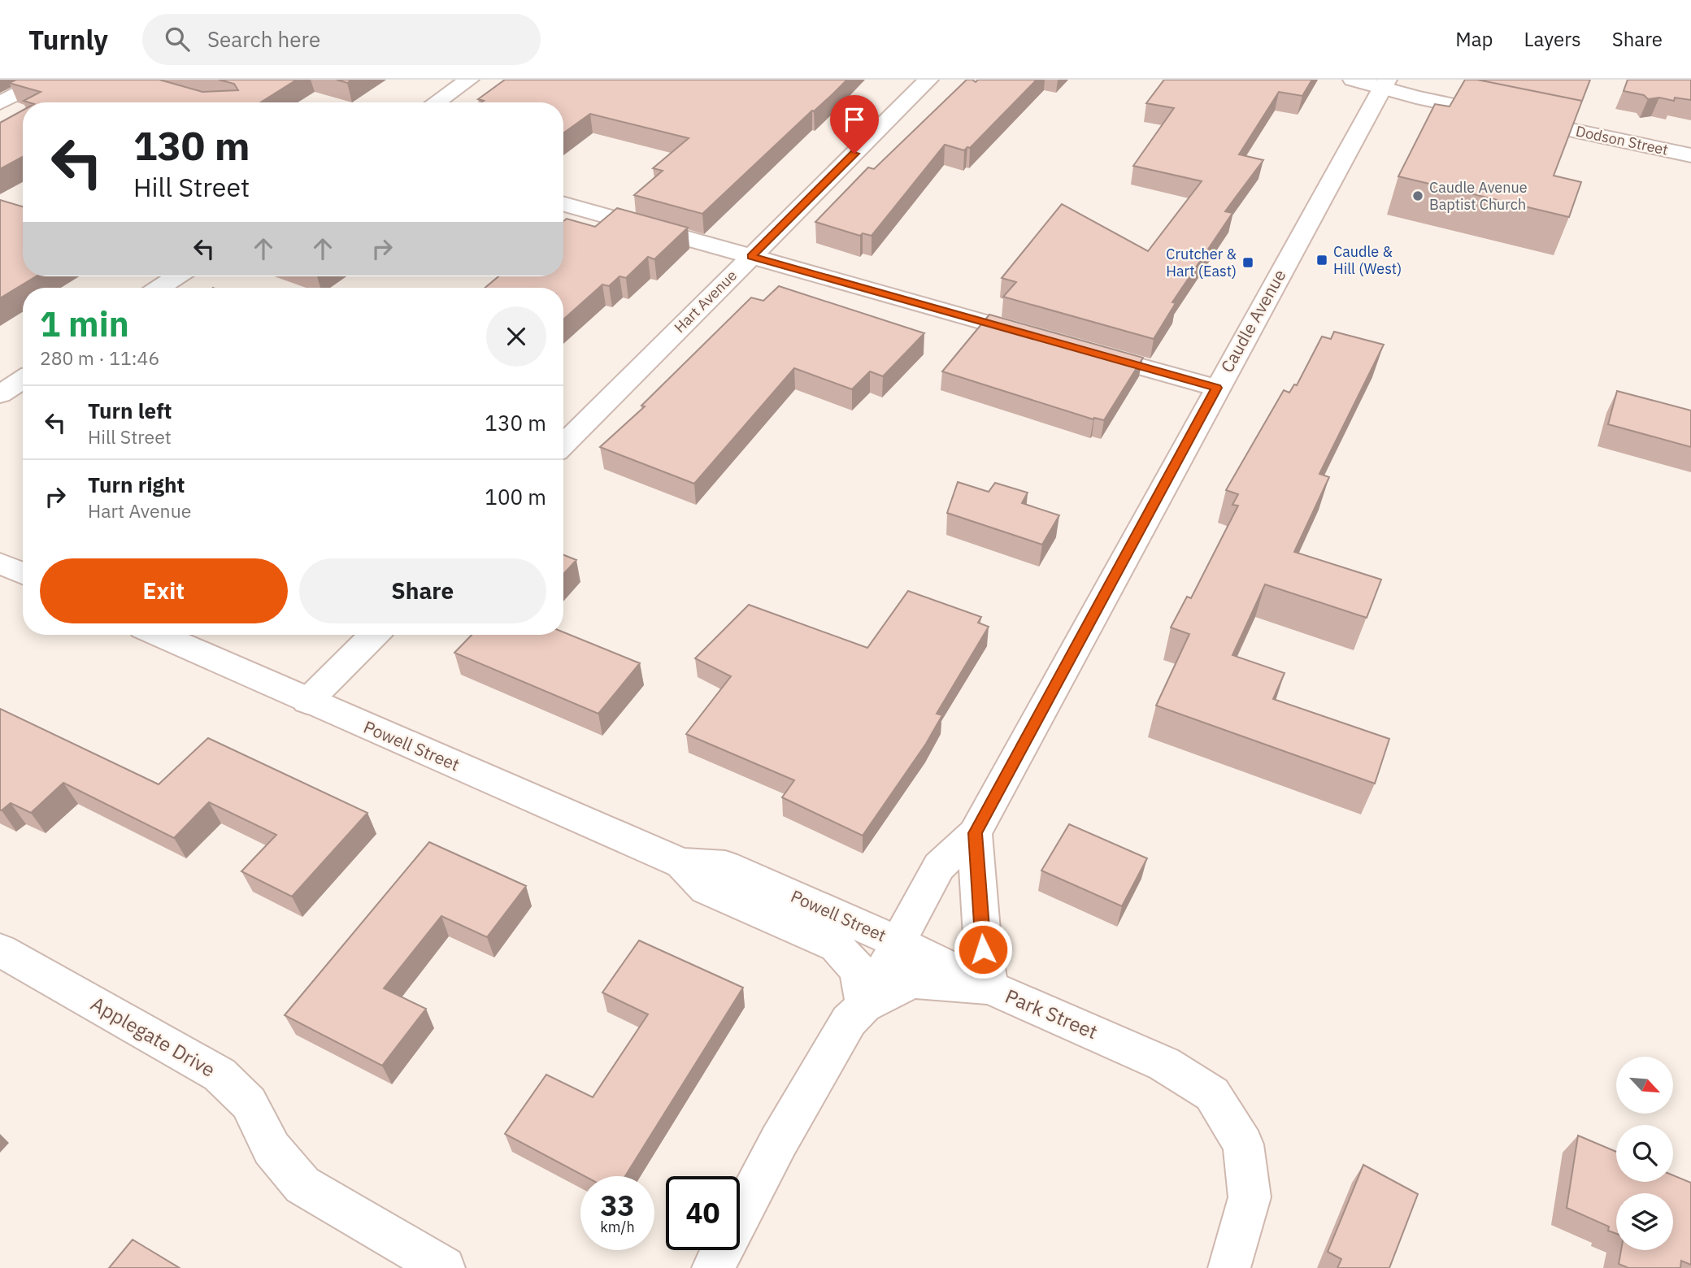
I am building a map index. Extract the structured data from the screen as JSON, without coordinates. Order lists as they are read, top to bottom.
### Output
{
  "streets": {
    "street": [
      "Dodson Street",
      "Hart Avenue",
      "Caudle Avenue",
      "Powell Street",
      "Park Street",
      "Applegate Drive"
    ]
  },
  "crossings": [
    ["Dodson Street", "Caudle Avenue"],
    ["Caudle Avenue", "Powell Street"],
    ["Caudle Avenue", "Park Street"],
    ["Powell Street", "Park Street"]
  ],
  "places": {
    "other": ["Caudle Avenue Baptist Church"],
    "transit": ["Caudle & Hill (West)", "Crutcher & Hart (East)"]
  },
  "north": "bottom right",
  "page": {
    "header": "Turnly",
    "search": "Search here",
    "nav": ["Map", "Layers", "Share"],
    "turn": ["130 m", "Hill Street"],
    "heading": ["1 min", "280 m · 11:46"],
    "list": [
      {
        "name": "Turn left",
        "note": "Hill Street",
        "value": "130 m"
      },
      {
        "name": "Turn right",
        "note": "Hart Avenue",
        "value": "100 m"
      }
    ],
    "buttons": ["Exit", "Share"],
    "speed": "33 km/h",
    "limit": "40"
  }
}
